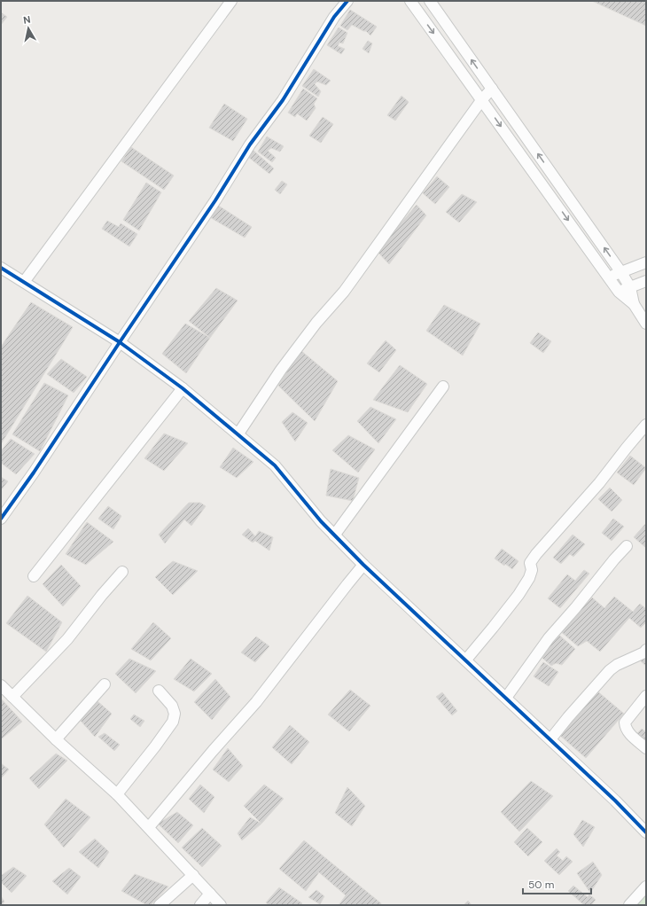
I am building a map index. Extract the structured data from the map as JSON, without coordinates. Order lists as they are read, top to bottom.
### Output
{
  "scale_bar": "50 m",
  "north": "top"
}
